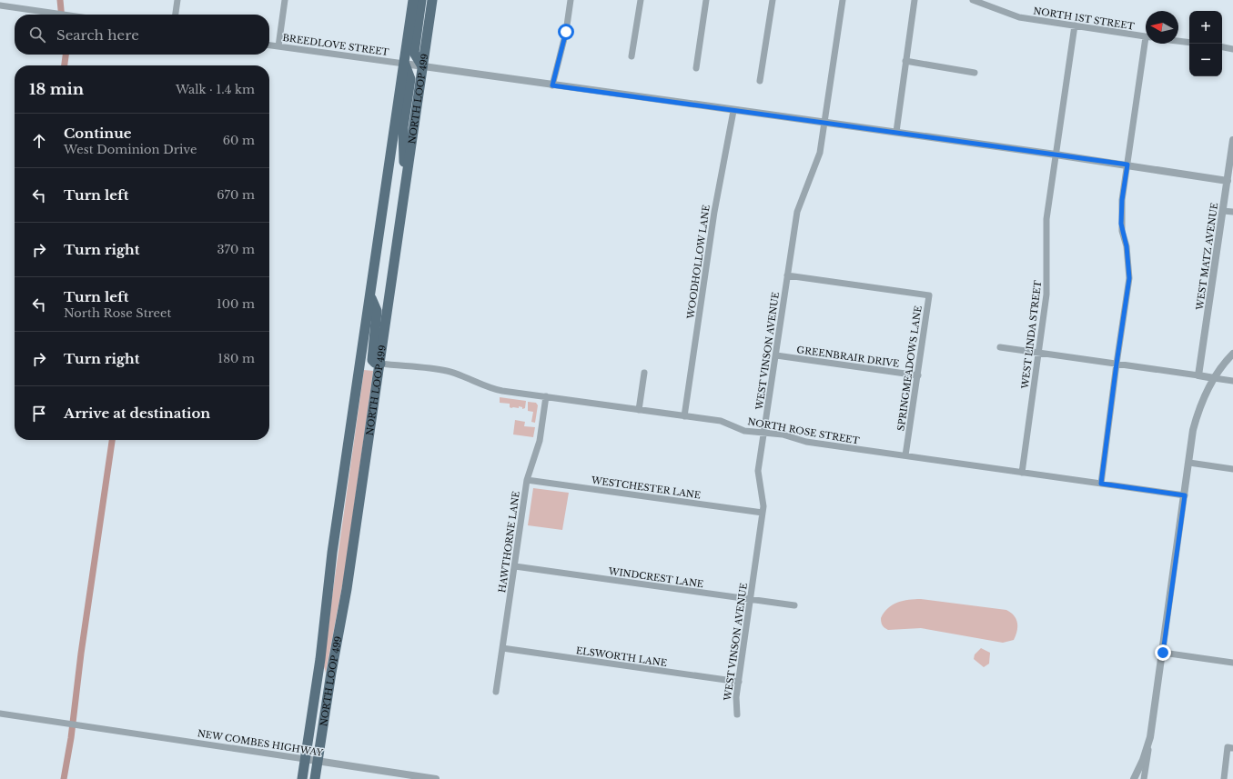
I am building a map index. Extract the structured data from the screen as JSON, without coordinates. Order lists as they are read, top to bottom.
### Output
{
  "streets": {
    "main road": ["NORTH LOOP 499"],
    "street": [
      "NORTH 1ST STREET",
      "BREEDLOVE STREET",
      "WEST MATZ AVENUE",
      "WOODHOLLOW LANE",
      "WEST LINDA STREET",
      "WEST VINSON AVENUE",
      "GREENBRAIR DRIVE",
      "SPRINGMEADOWS LANE",
      "NORTH ROSE STREET",
      "WESTCHESTER LANE",
      "HAWTHORNE LANE",
      "WINDCREST LANE",
      "ELSWORTH LANE",
      "NEW COMBES HIGHWAY"
    ]
  },
  "crossings": [
    ["NORTH 1ST STREET", "WEST LINDA STREET"],
    ["BREEDLOVE STREET", "NORTH LOOP 499"],
    ["NORTH LOOP 499", "NORTH ROSE STREET"],
    ["NORTH LOOP 499", "NEW COMBES HIGHWAY"],
    ["WOODHOLLOW LANE", "NORTH ROSE STREET"],
    ["WEST LINDA STREET", "NORTH ROSE STREET"],
    ["WEST VINSON AVENUE", "GREENBRAIR DRIVE"],
    ["WEST VINSON AVENUE", "SPRINGMEADOWS LANE"],
    ["WEST VINSON AVENUE", "NORTH ROSE STREET"],
    ["WEST VINSON AVENUE", "WESTCHESTER LANE"],
    ["WEST VINSON AVENUE", "WINDCREST LANE"],
    ["WEST VINSON AVENUE", "ELSWORTH LANE"],
    ["GREENBRAIR DRIVE", "SPRINGMEADOWS LANE"],
    ["SPRINGMEADOWS LANE", "NORTH ROSE STREET"],
    ["NORTH ROSE STREET", "HAWTHORNE LANE"],
    ["WESTCHESTER LANE", "HAWTHORNE LANE"],
    ["HAWTHORNE LANE", "WINDCREST LANE"],
    ["HAWTHORNE LANE", "ELSWORTH LANE"]
  ],
  "north": "left",
  "page": {
    "map_buttons": ["+", "−"],
    "search": "Search here",
    "heading": ["18 min", "Walk · 1.4 km"],
    "list": [
      ["Continue", "West Dominion Drive", "60 m"],
      ["Turn left", "670 m"],
      ["Turn right", "370 m"],
      ["Turn left", "North Rose Street", "100 m"],
      ["Turn right", "180 m"],
      "Arrive at destination"
    ]
  }
}
